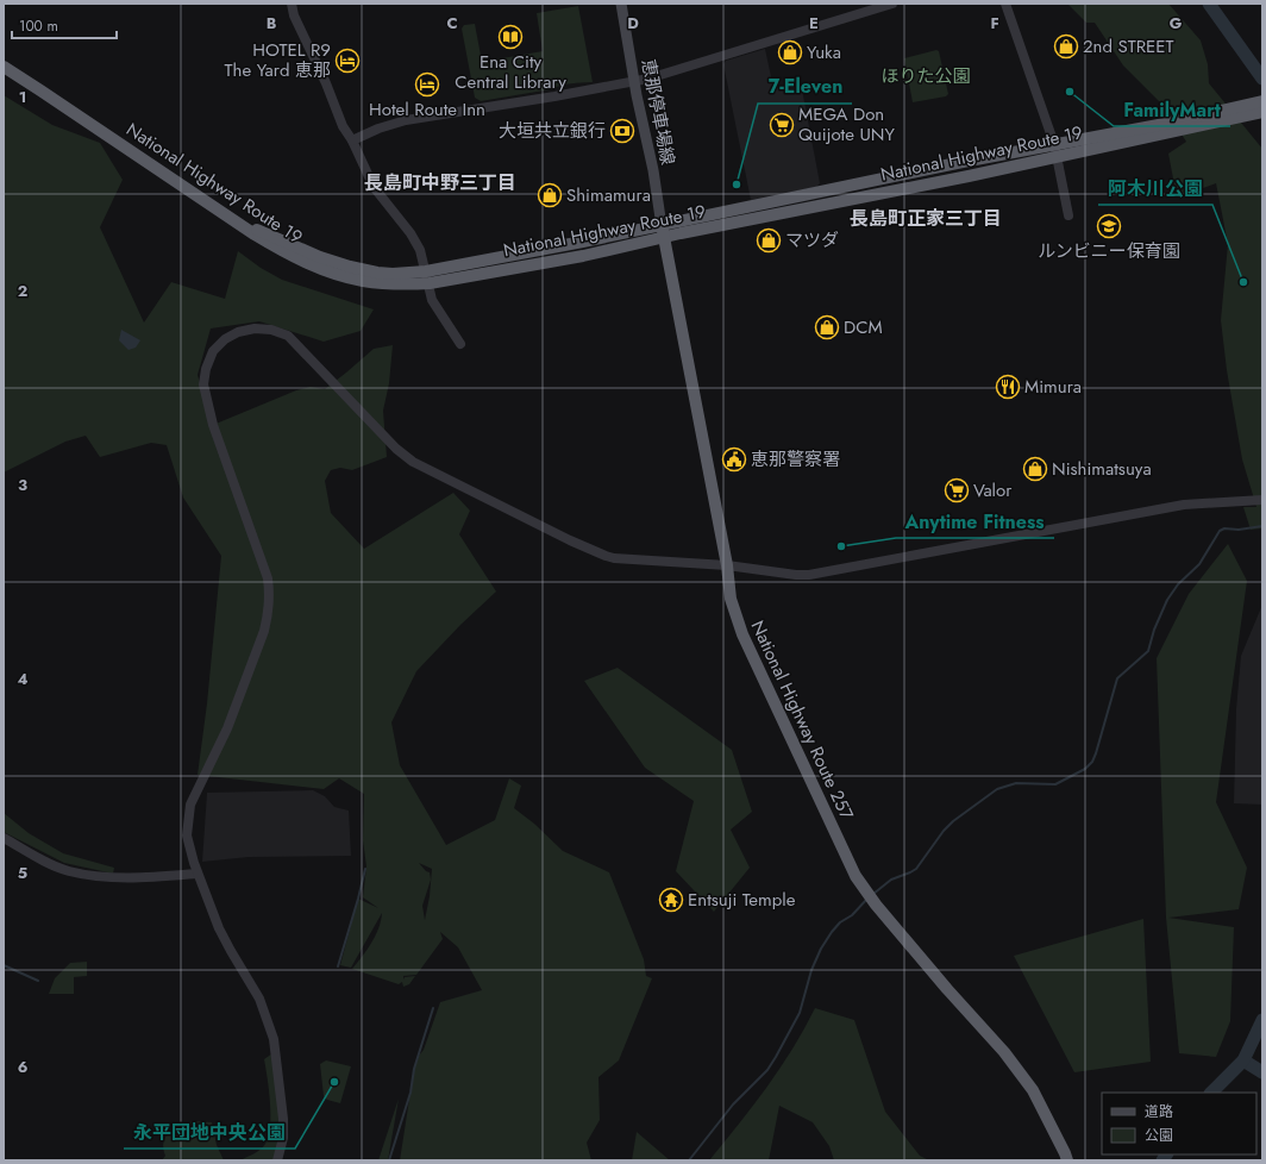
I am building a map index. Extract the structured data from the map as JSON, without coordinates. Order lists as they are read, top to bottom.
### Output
{
  "streets": {
    "highway": ["National Highway Route 19", "National Highway Route 257"],
    "main road": ["恵那停車場線"]
  },
  "crossings": [
    ["恵那停車場線", "National Highway Route 19"],
    ["恵那停車場線", "National Highway Route 257"],
    ["National Highway Route 19", "National Highway Route 257"]
  ],
  "districts": ["長島町中野三丁目", "長島町正家三丁目"],
  "parks": ["ほりた公園"],
  "places": {
    "library": ["Ena City Central Library"],
    "shop": [
      "2nd STREET",
      "Yuka",
      "Shimamura",
      "マツダ",
      "DCM",
      "Nishimatsuya"
    ],
    "hotel": ["HOTEL R9 The Yard 恵那", "Hotel Route Inn"],
    "other": [
      "FamilyMart",
      "7-Eleven",
      "阿木川公園",
      "Anytime Fitness",
      "永平団地中央公園"
    ],
    "supermarket": ["MEGA Don Quijote UNY", "Valor"],
    "bank": ["大垣共立銀行"],
    "school or university": ["ルンビニー保育園"],
    "restaurant": ["Mimura"],
    "public building": ["恵那警察署"],
    "temple": ["Entsuji Temple"]
  },
  "legend": ["道路", "公園"],
  "scale_bar": "100 m",
  "grid": {
    "columns": [
      "B",
      "C",
      "D",
      "E",
      "F",
      "G"
    ],
    "rows": [
      "1",
      "2",
      "3",
      "4",
      "5",
      "6"
    ]
  }
}
